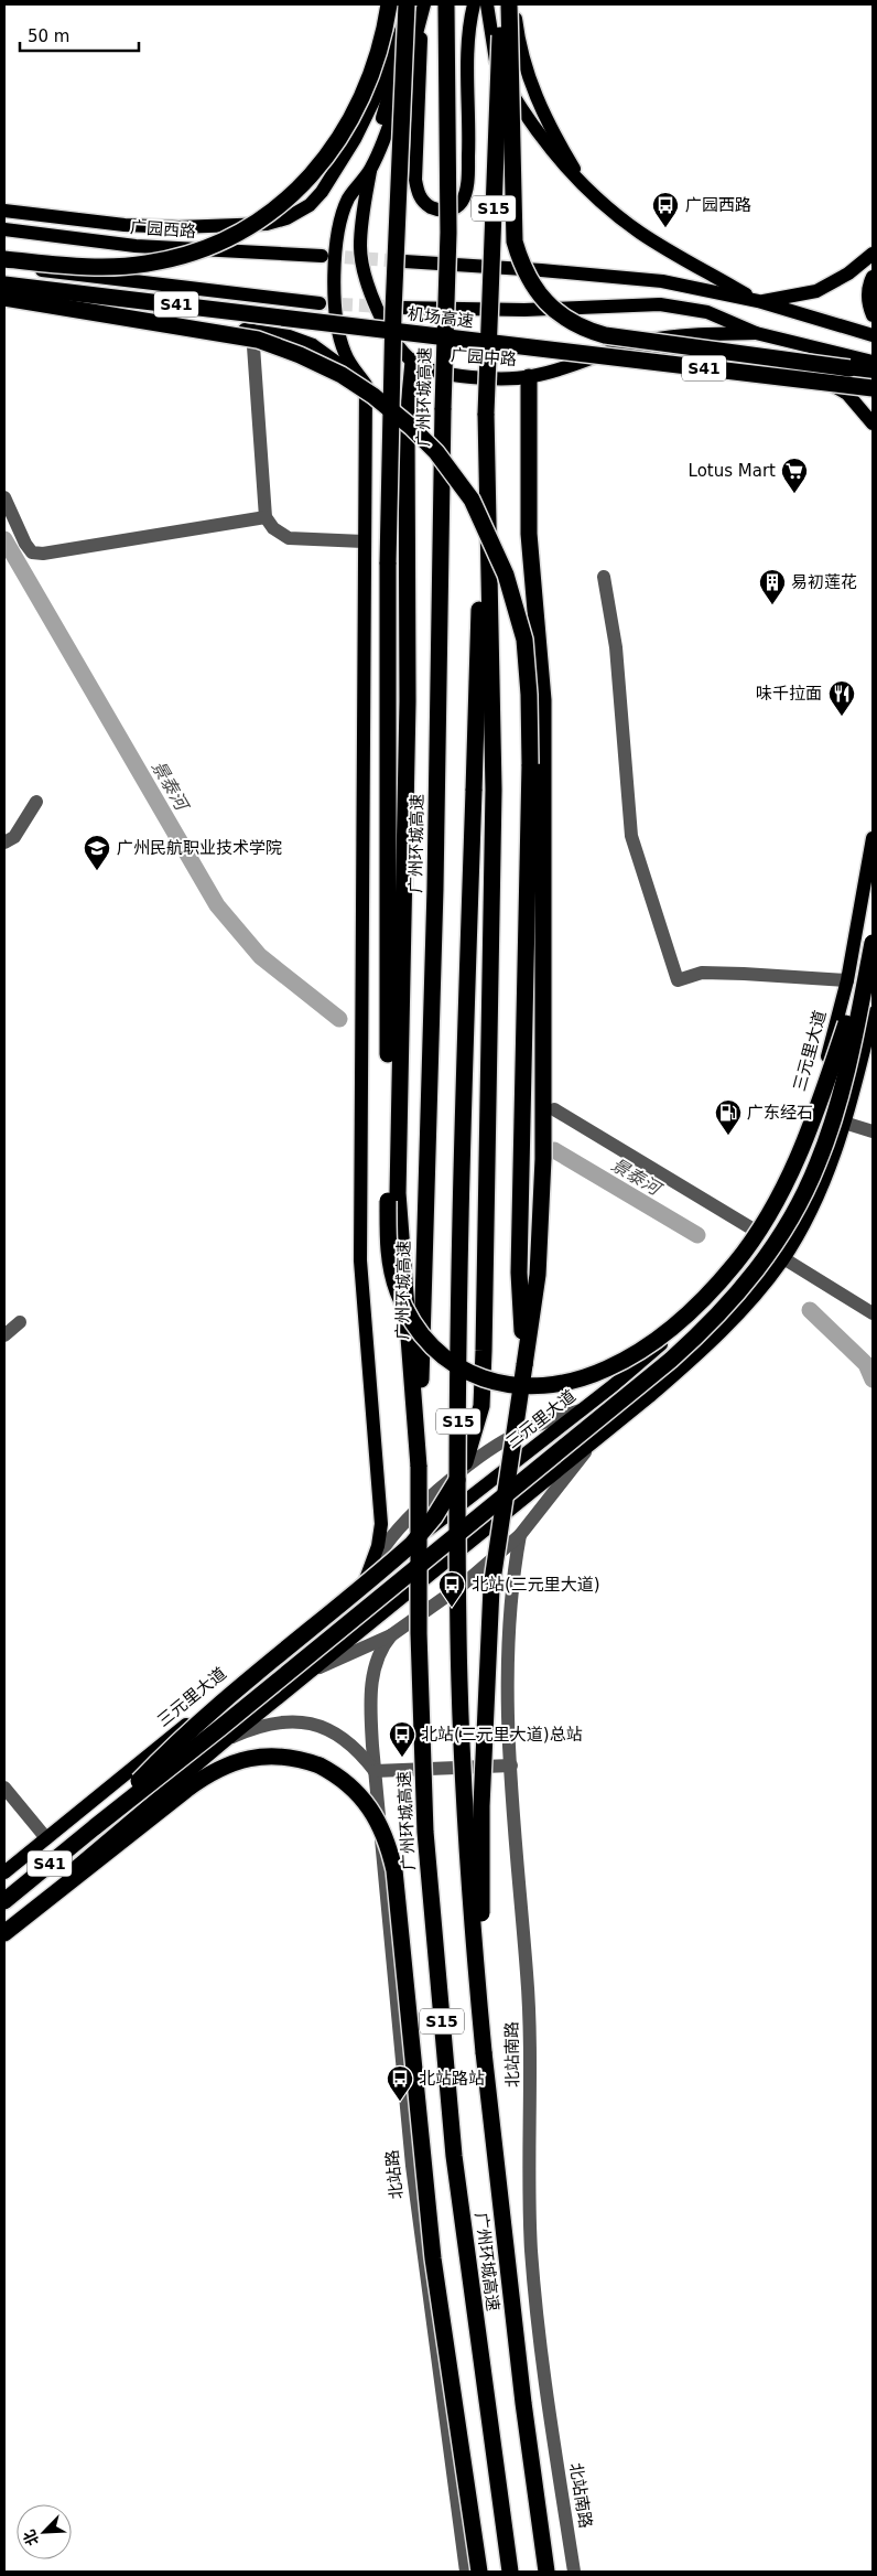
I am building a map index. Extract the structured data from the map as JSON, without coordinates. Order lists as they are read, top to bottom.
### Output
{
  "streets": {
    "highway": [
      "S15",
      "S41",
      "机场高速",
      "广州环城高速"
    ],
    "main road": ["广园西路", "广园中路", "三元里大道"],
    "street": ["北站南路", "北站路"]
  },
  "water": ["景泰河"],
  "places": {
    "bus stop": [
      "广园西路",
      "北站(三元里大道)",
      "北站(三元里大道)总站",
      "北站路站"
    ],
    "supermarket": ["Lotus Mart"],
    "building": ["易初莲花"],
    "restaurant": ["味千拉面"],
    "school or university": ["广州民航职业技术学院"],
    "fuel station": ["广东经石"]
  },
  "scale_bar": "50 m",
  "north": "bottom left"
}
